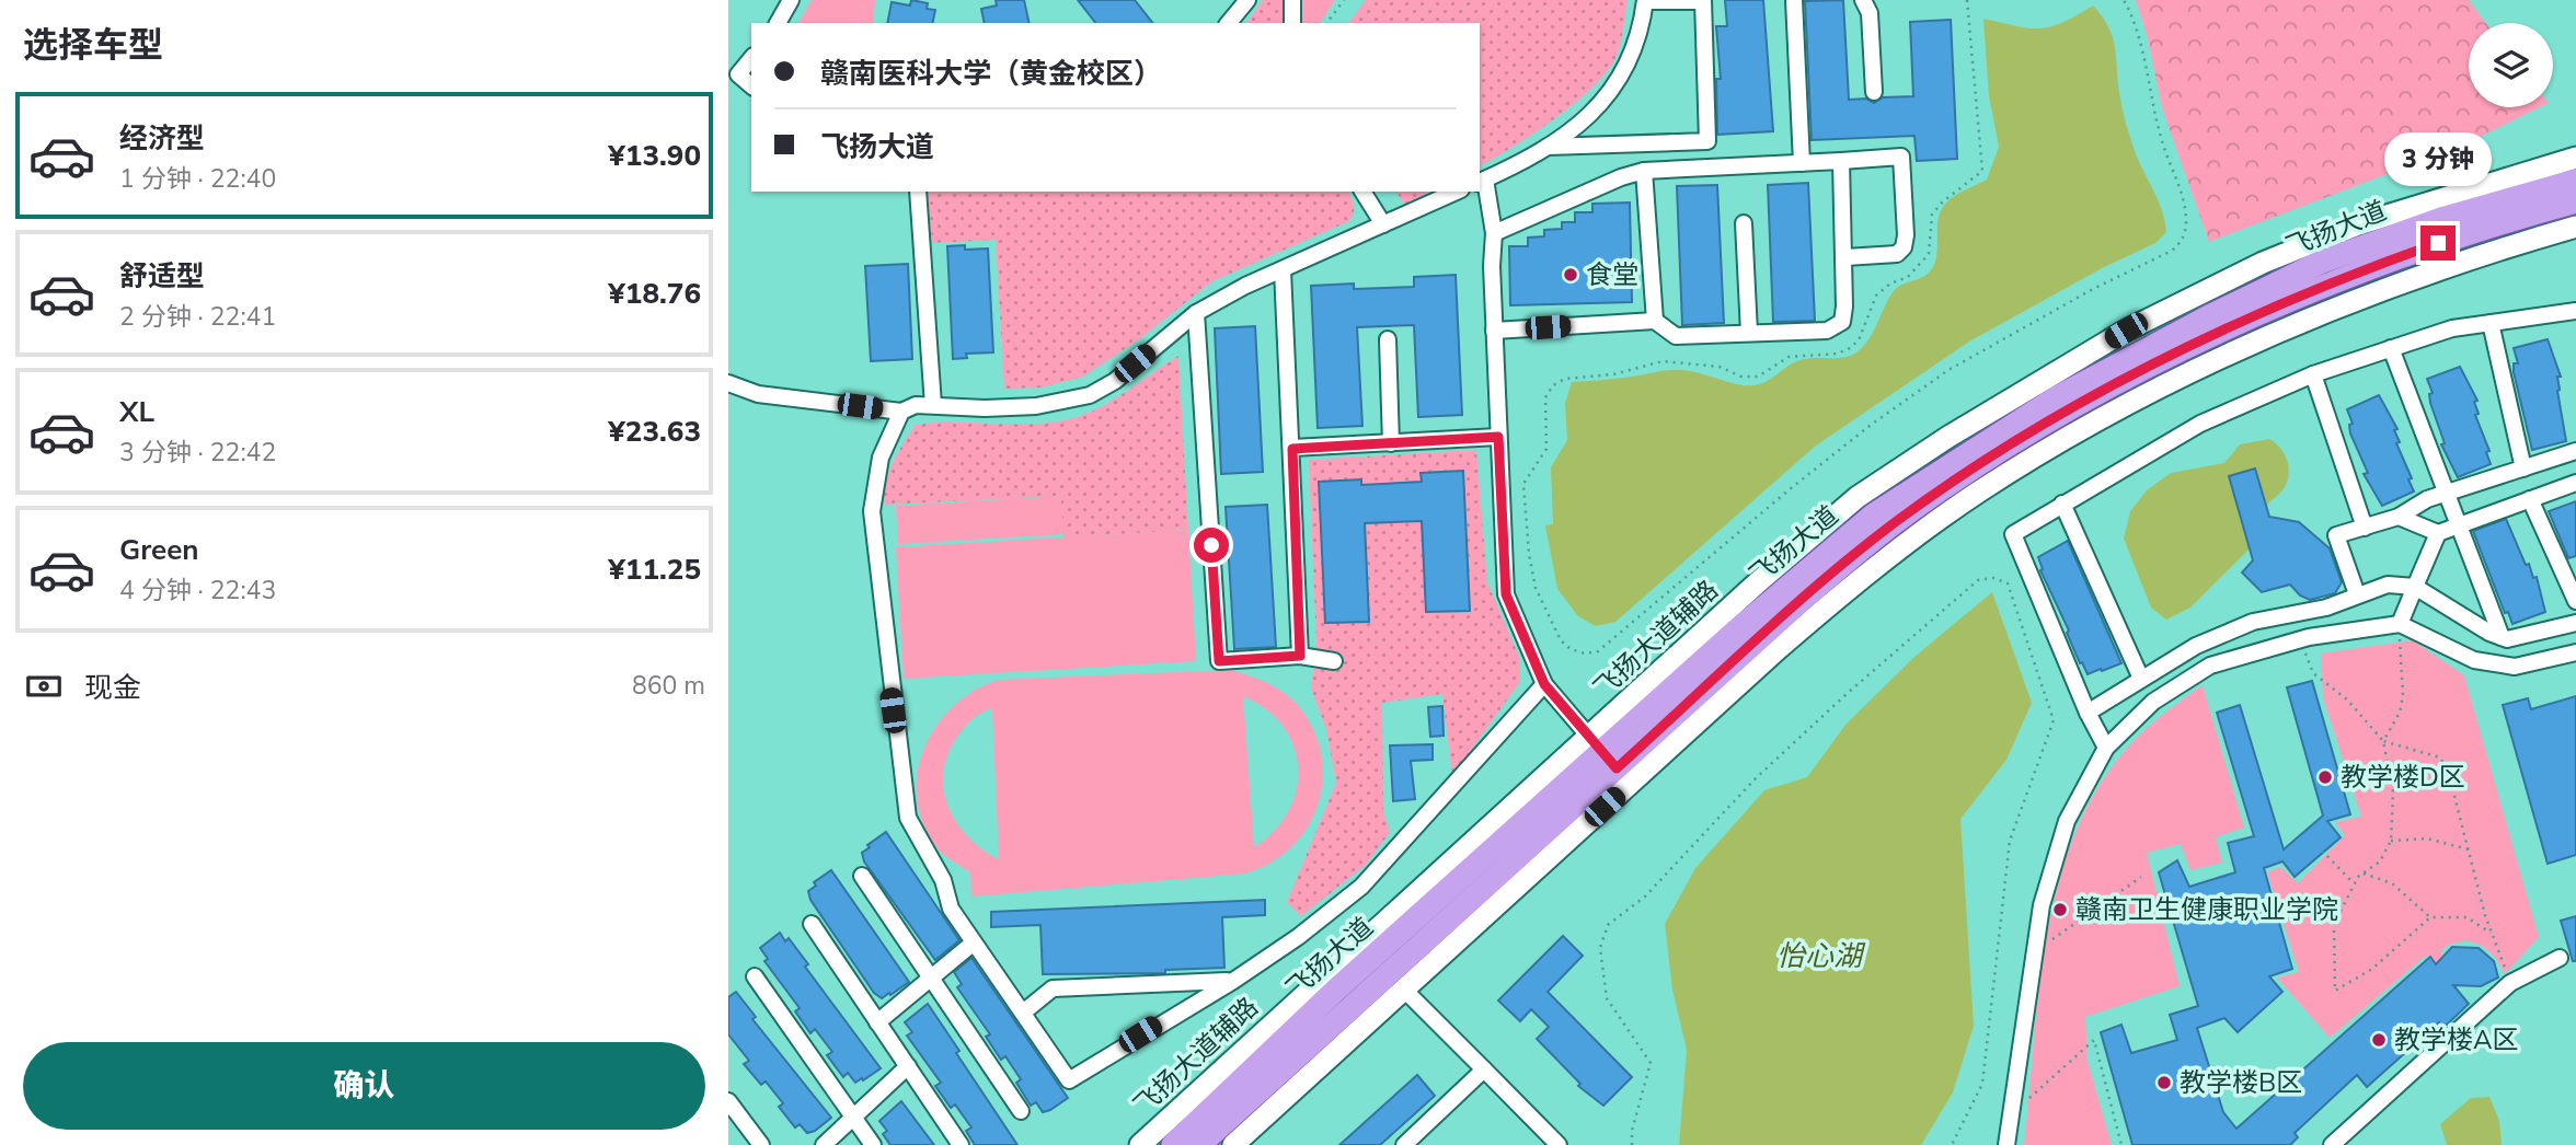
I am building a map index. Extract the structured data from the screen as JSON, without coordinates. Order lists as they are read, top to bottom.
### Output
{
  "streets": {
    "main road": ["飞扬大道"],
    "street": ["飞扬大道辅路"]
  },
  "crossings": [
    ["飞扬大道", "飞扬大道辅路"]
  ],
  "water": ["怡心湖"],
  "places": [
    "食堂",
    "教学楼D区",
    "赣南卫生健康职业学院",
    "教学楼A区",
    "教学楼B区"
  ],
  "page": {
    "heading": "选择车型",
    "banner": ["赣南医科大学（黄金校区）", "飞扬大道"],
    "list": [
      {
        "name": "经济型",
        "note": "1 分钟 · 22:40",
        "value": "¥13.90"
      },
      {
        "name": "舒适型",
        "note": "2 分钟 · 22:41",
        "value": "¥18.76"
      },
      {
        "name": "XL",
        "note": "3 分钟 · 22:42",
        "value": "¥23.63"
      },
      {
        "name": "Green",
        "note": "4 分钟 · 22:43",
        "value": "¥11.25"
      }
    ],
    "bubble": "3 分钟",
    "pay": ["现金", "860 m"],
    "buttons": "确认"
  }
}
